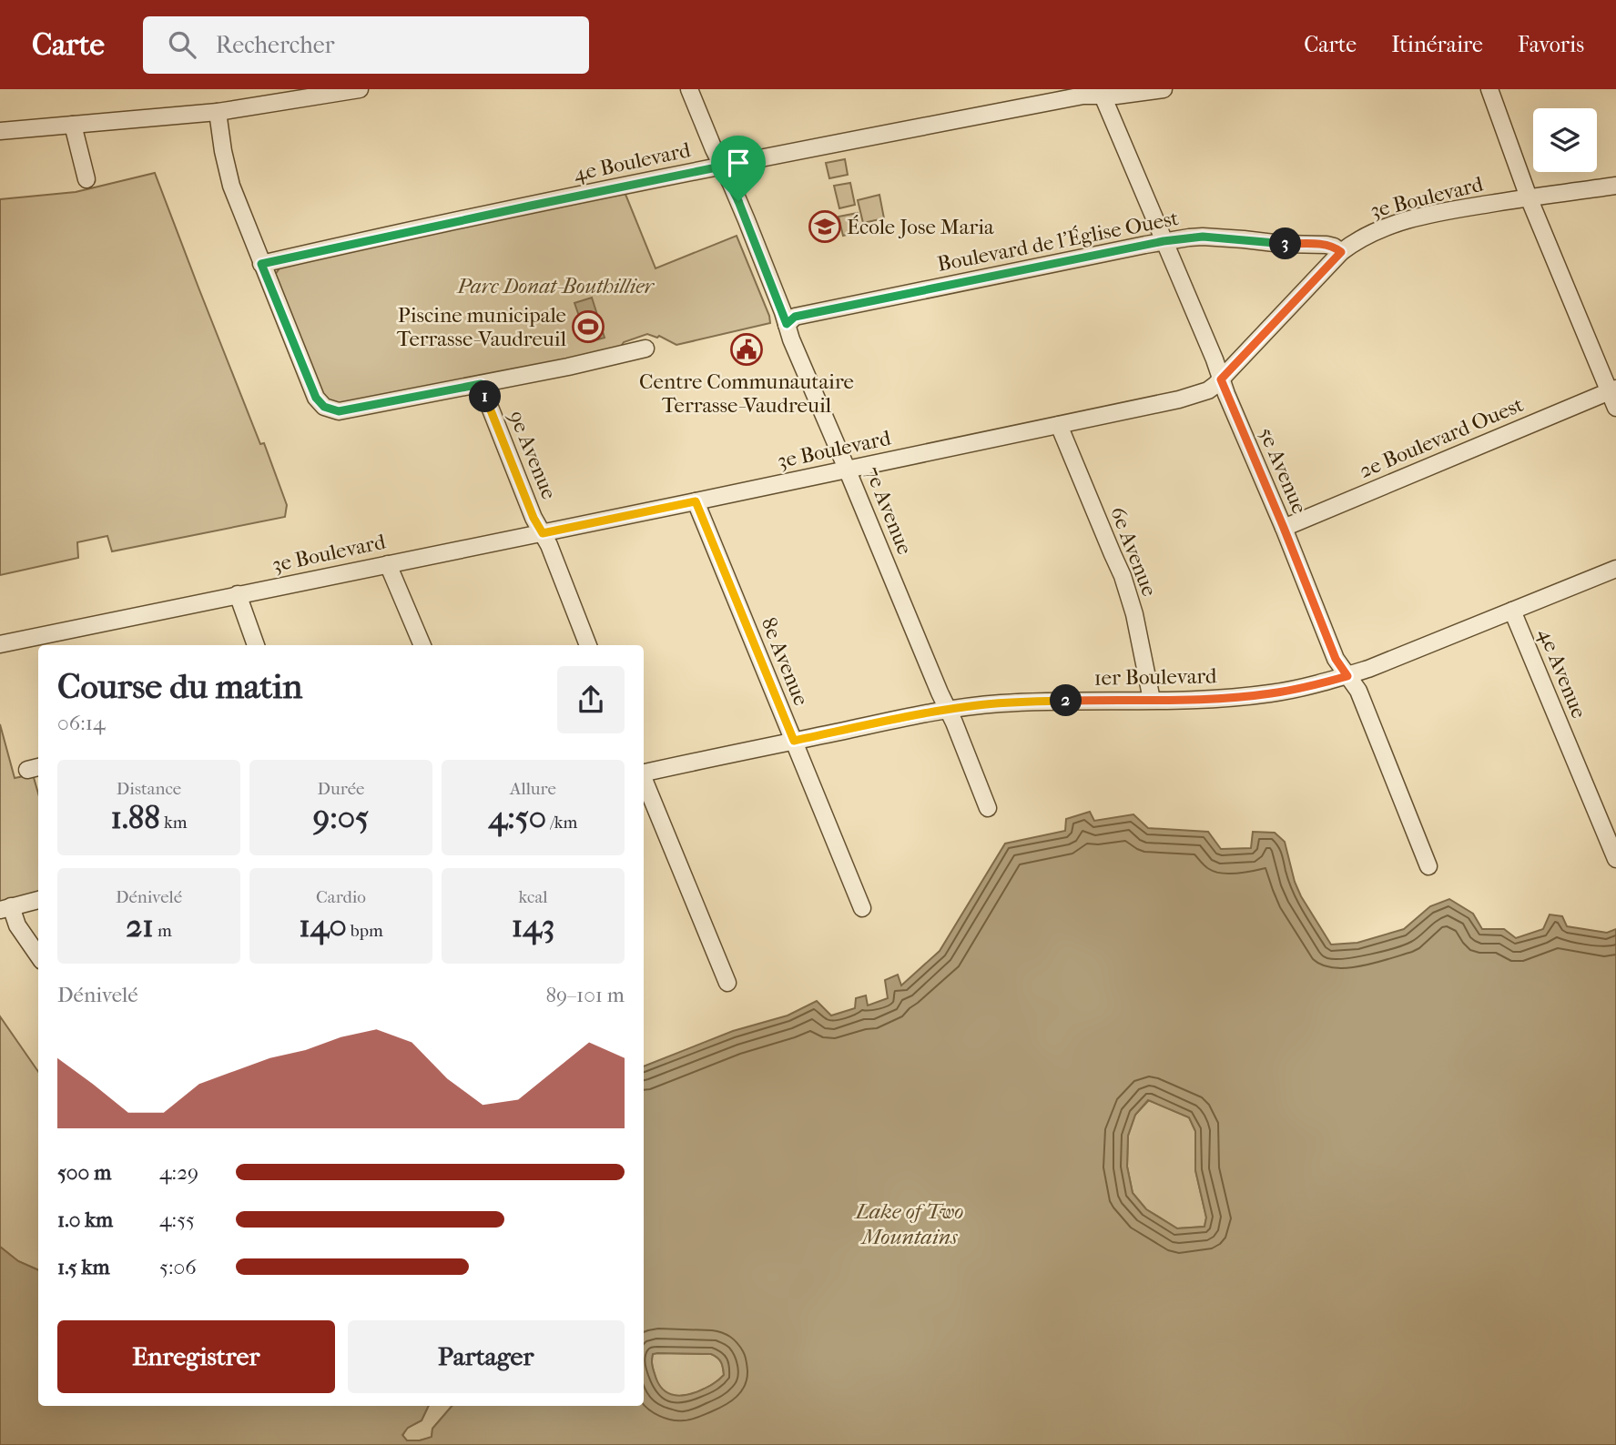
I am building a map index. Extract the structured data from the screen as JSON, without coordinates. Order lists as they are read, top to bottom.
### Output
{
  "streets": {
    "street": [
      "4e Boulevard",
      "3e Boulevard",
      "Boulevard de l'Église Ouest",
      "2e Boulevard Ouest",
      "9e Avenue",
      "5e Avenue",
      "7e Avenue",
      "6e Avenue",
      "8e Avenue",
      "4e Avenue",
      "1er Boulevard"
    ]
  },
  "crossings": [
    ["4e Boulevard", "5e Avenue"],
    ["4e Boulevard", "7e Avenue"],
    ["3e Boulevard", "Boulevard de l'Église Ouest"],
    ["3e Boulevard", "9e Avenue"],
    ["3e Boulevard", "5e Avenue"],
    ["3e Boulevard", "7e Avenue"],
    ["3e Boulevard", "6e Avenue"],
    ["3e Boulevard", "8e Avenue"],
    ["Boulevard de l'Église Ouest", "5e Avenue"],
    ["Boulevard de l'Église Ouest", "7e Avenue"],
    ["2e Boulevard Ouest", "5e Avenue"],
    ["5e Avenue", "1er Boulevard"],
    ["7e Avenue", "1er Boulevard"],
    ["6e Avenue", "1er Boulevard"],
    ["8e Avenue", "1er Boulevard"],
    ["4e Avenue", "1er Boulevard"]
  ],
  "water": ["Lake of Two Mountains"],
  "parks": ["Parc Donat-Bouthillier"],
  "places": {
    "school or university": ["École Jose Maria"],
    "sports": ["Piscine municipale Terrasse-Vaudreuil"],
    "public building": ["Centre Communautaire Terrasse-Vaudreuil"]
  },
  "page": {
    "header": "Carte",
    "search": "Rechercher",
    "nav": ["Carte", "Itinéraire", "Favoris"],
    "pins": ["3", "1", "2"],
    "heading": ["Course du matin", "06:14"],
    "stats": [
      ["Distance", "1.88 km"],
      ["Durée", "9:05"],
      ["Allure", "4:50 /km"],
      ["Dénivelé", "21 m"],
      ["Cardio", "140 bpm"],
      ["kcal", "143"]
    ],
    "chart": ["Dénivelé", "89–101 m"],
    "list": [
      {
        "name": "500 m",
        "note": "4:29"
      },
      {
        "name": "1.0 km",
        "note": "4:55"
      },
      {
        "name": "1.5 km",
        "note": "5:06"
      }
    ],
    "buttons": ["Enregistrer", "Partager"]
  }
}
